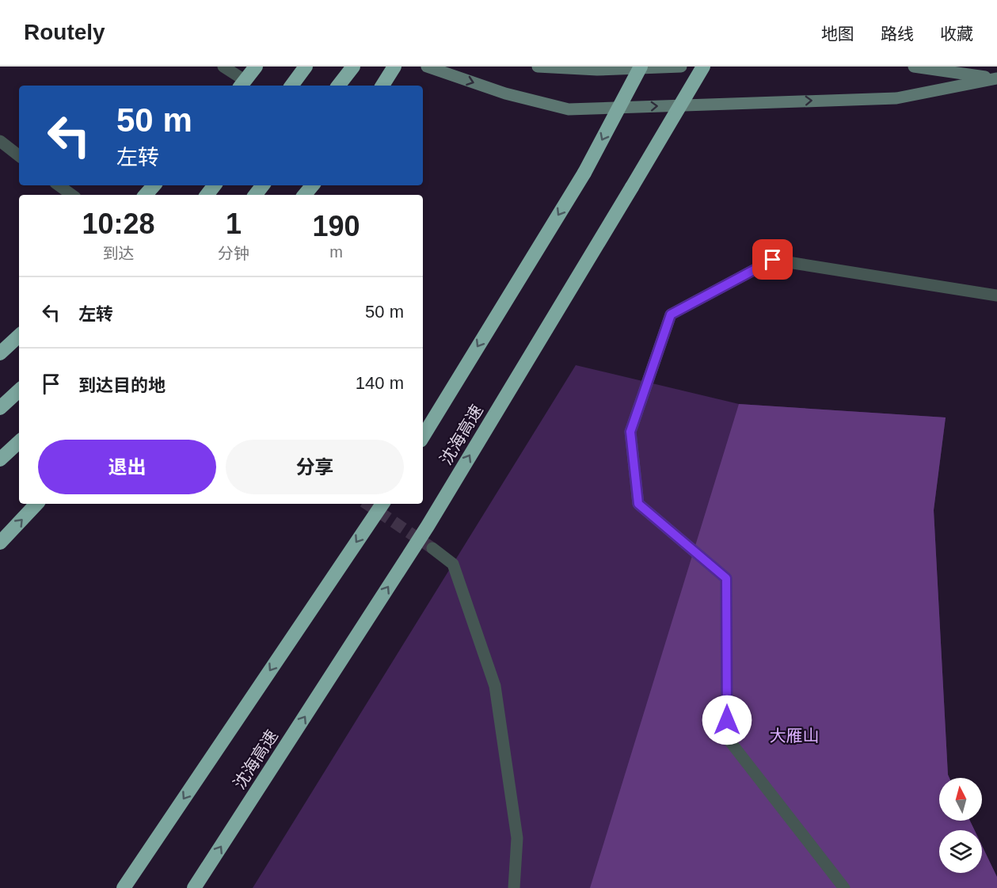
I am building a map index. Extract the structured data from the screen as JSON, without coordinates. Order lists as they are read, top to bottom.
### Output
{
  "streets": {
    "highway": ["沈海高速"]
  },
  "parks": ["大雁山"],
  "north": "top",
  "page": {
    "header": "Routely",
    "nav": ["地图", "路线", "收藏"],
    "turn": ["50 m", "左转"],
    "eta": [
      "10:28",
      "到达",
      "1",
      "分钟",
      "190",
      "m"
    ],
    "list": [
      {
        "name": "左转",
        "value": "50 m"
      },
      {
        "name": "到达目的地",
        "value": "140 m"
      }
    ],
    "buttons": ["退出", "分享"]
  }
}
